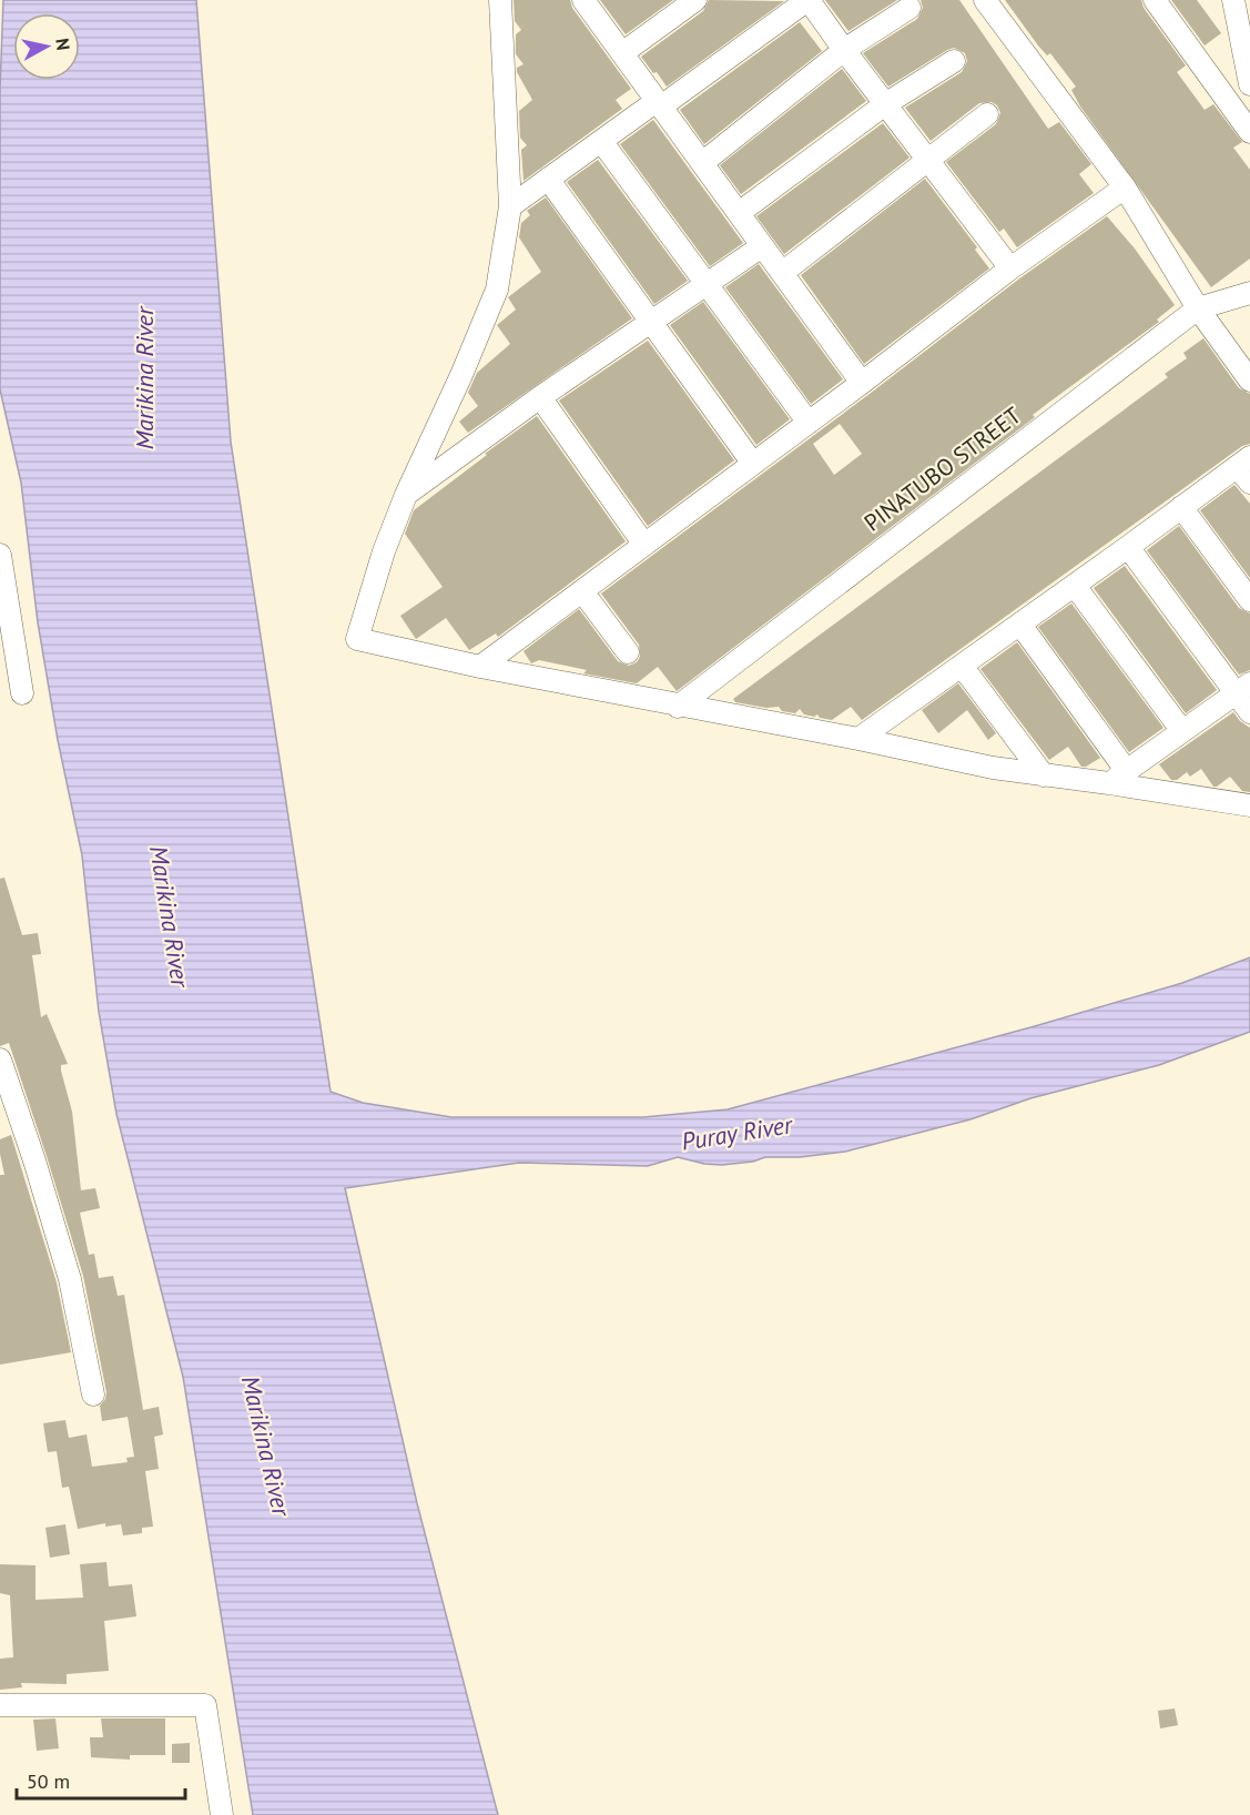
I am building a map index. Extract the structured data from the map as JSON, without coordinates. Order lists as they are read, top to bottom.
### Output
{
  "streets": {
    "street": ["PINATUBO STREET"]
  },
  "water": ["Marikina River", "Puray River"],
  "scale_bar": "50 m",
  "north": "right"
}
